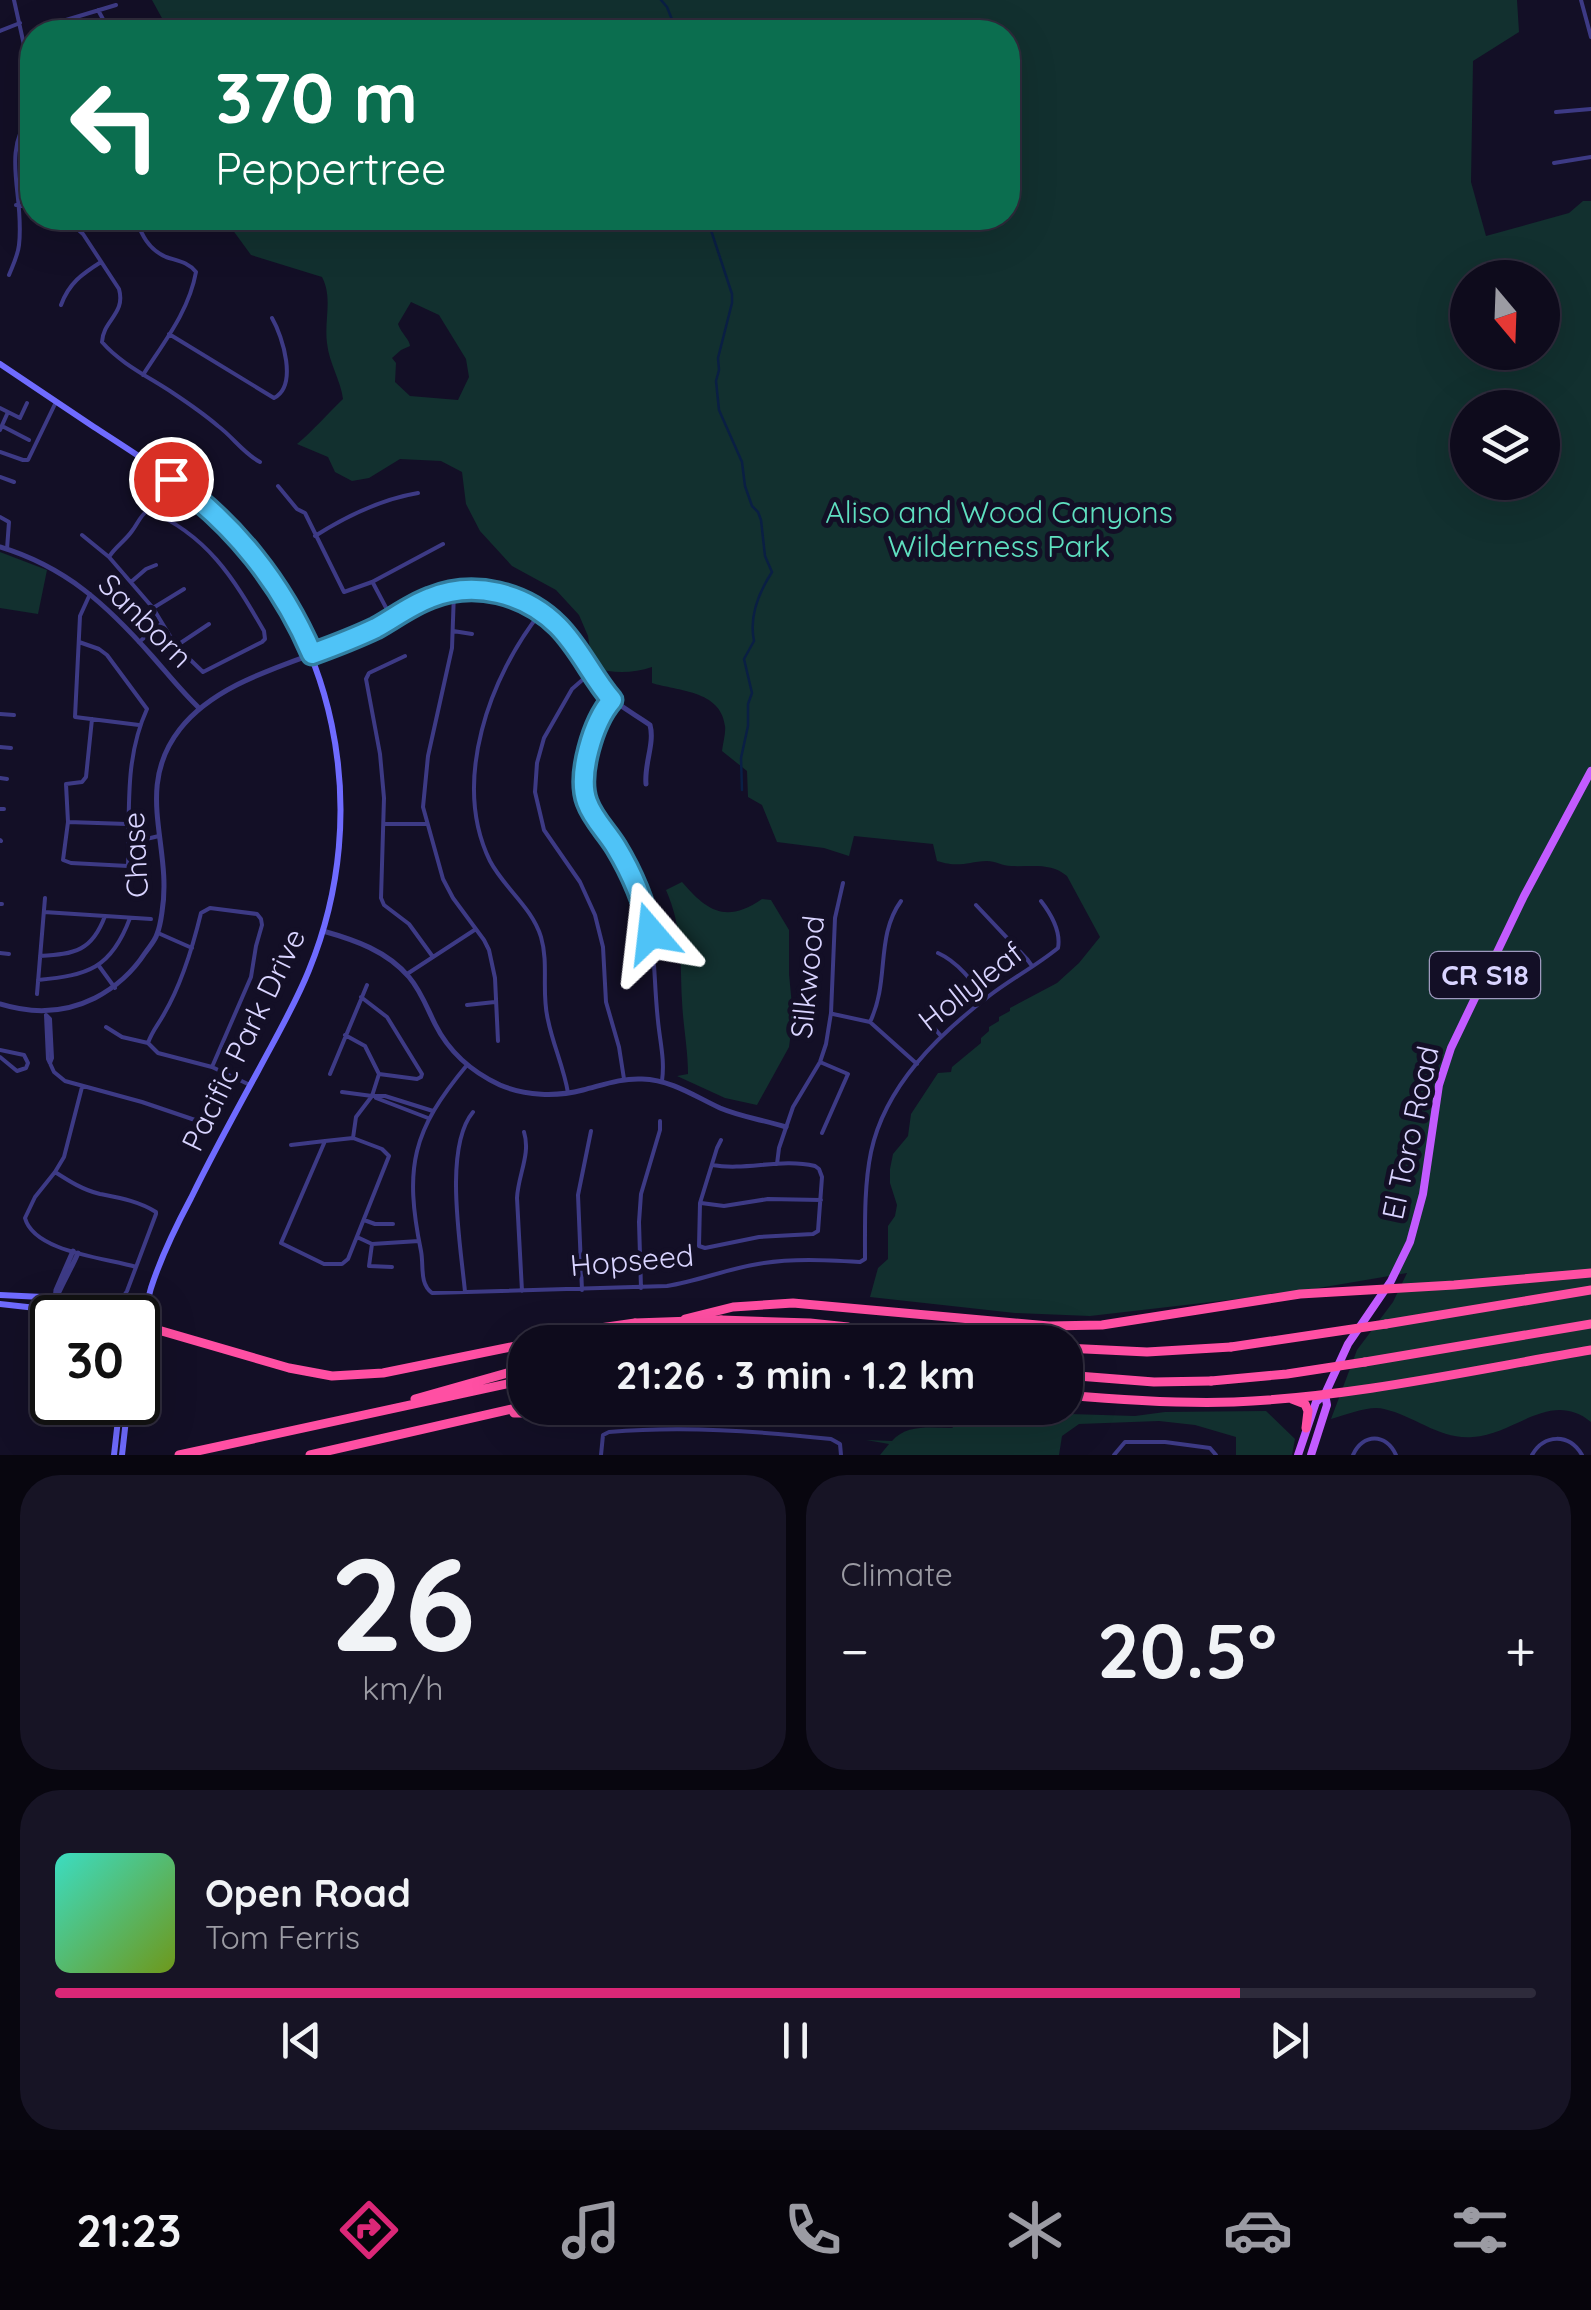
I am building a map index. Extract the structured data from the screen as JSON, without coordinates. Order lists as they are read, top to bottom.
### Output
{
  "streets": {
    "main road": ["CR S18", "Pacific Park Drive", "El Toro Road"],
    "street": [
      "Sanborn",
      "Chase",
      "Silkwood",
      "Hollyleaf",
      "Hopseed"
    ]
  },
  "crossings": [
    ["Sanborn", "Chase"],
    ["Chase", "Pacific Park Drive"],
    ["Hollyleaf", "Hopseed"]
  ],
  "parks": ["Aliso and Wood Canyons Wilderness Park"],
  "north": "bottom",
  "page": {
    "turn": ["370 m", "Peppertree"],
    "limit": "30",
    "trip": "21:26 · 3 min · 1.2 km",
    "tile": [
      ["26", "km/h"],
      "Climate"
    ],
    "heat": ["−", "20.5°", "+"],
    "song": ["Open Road", "Tom Ferris"],
    "tabs": "21:23"
  }
}
